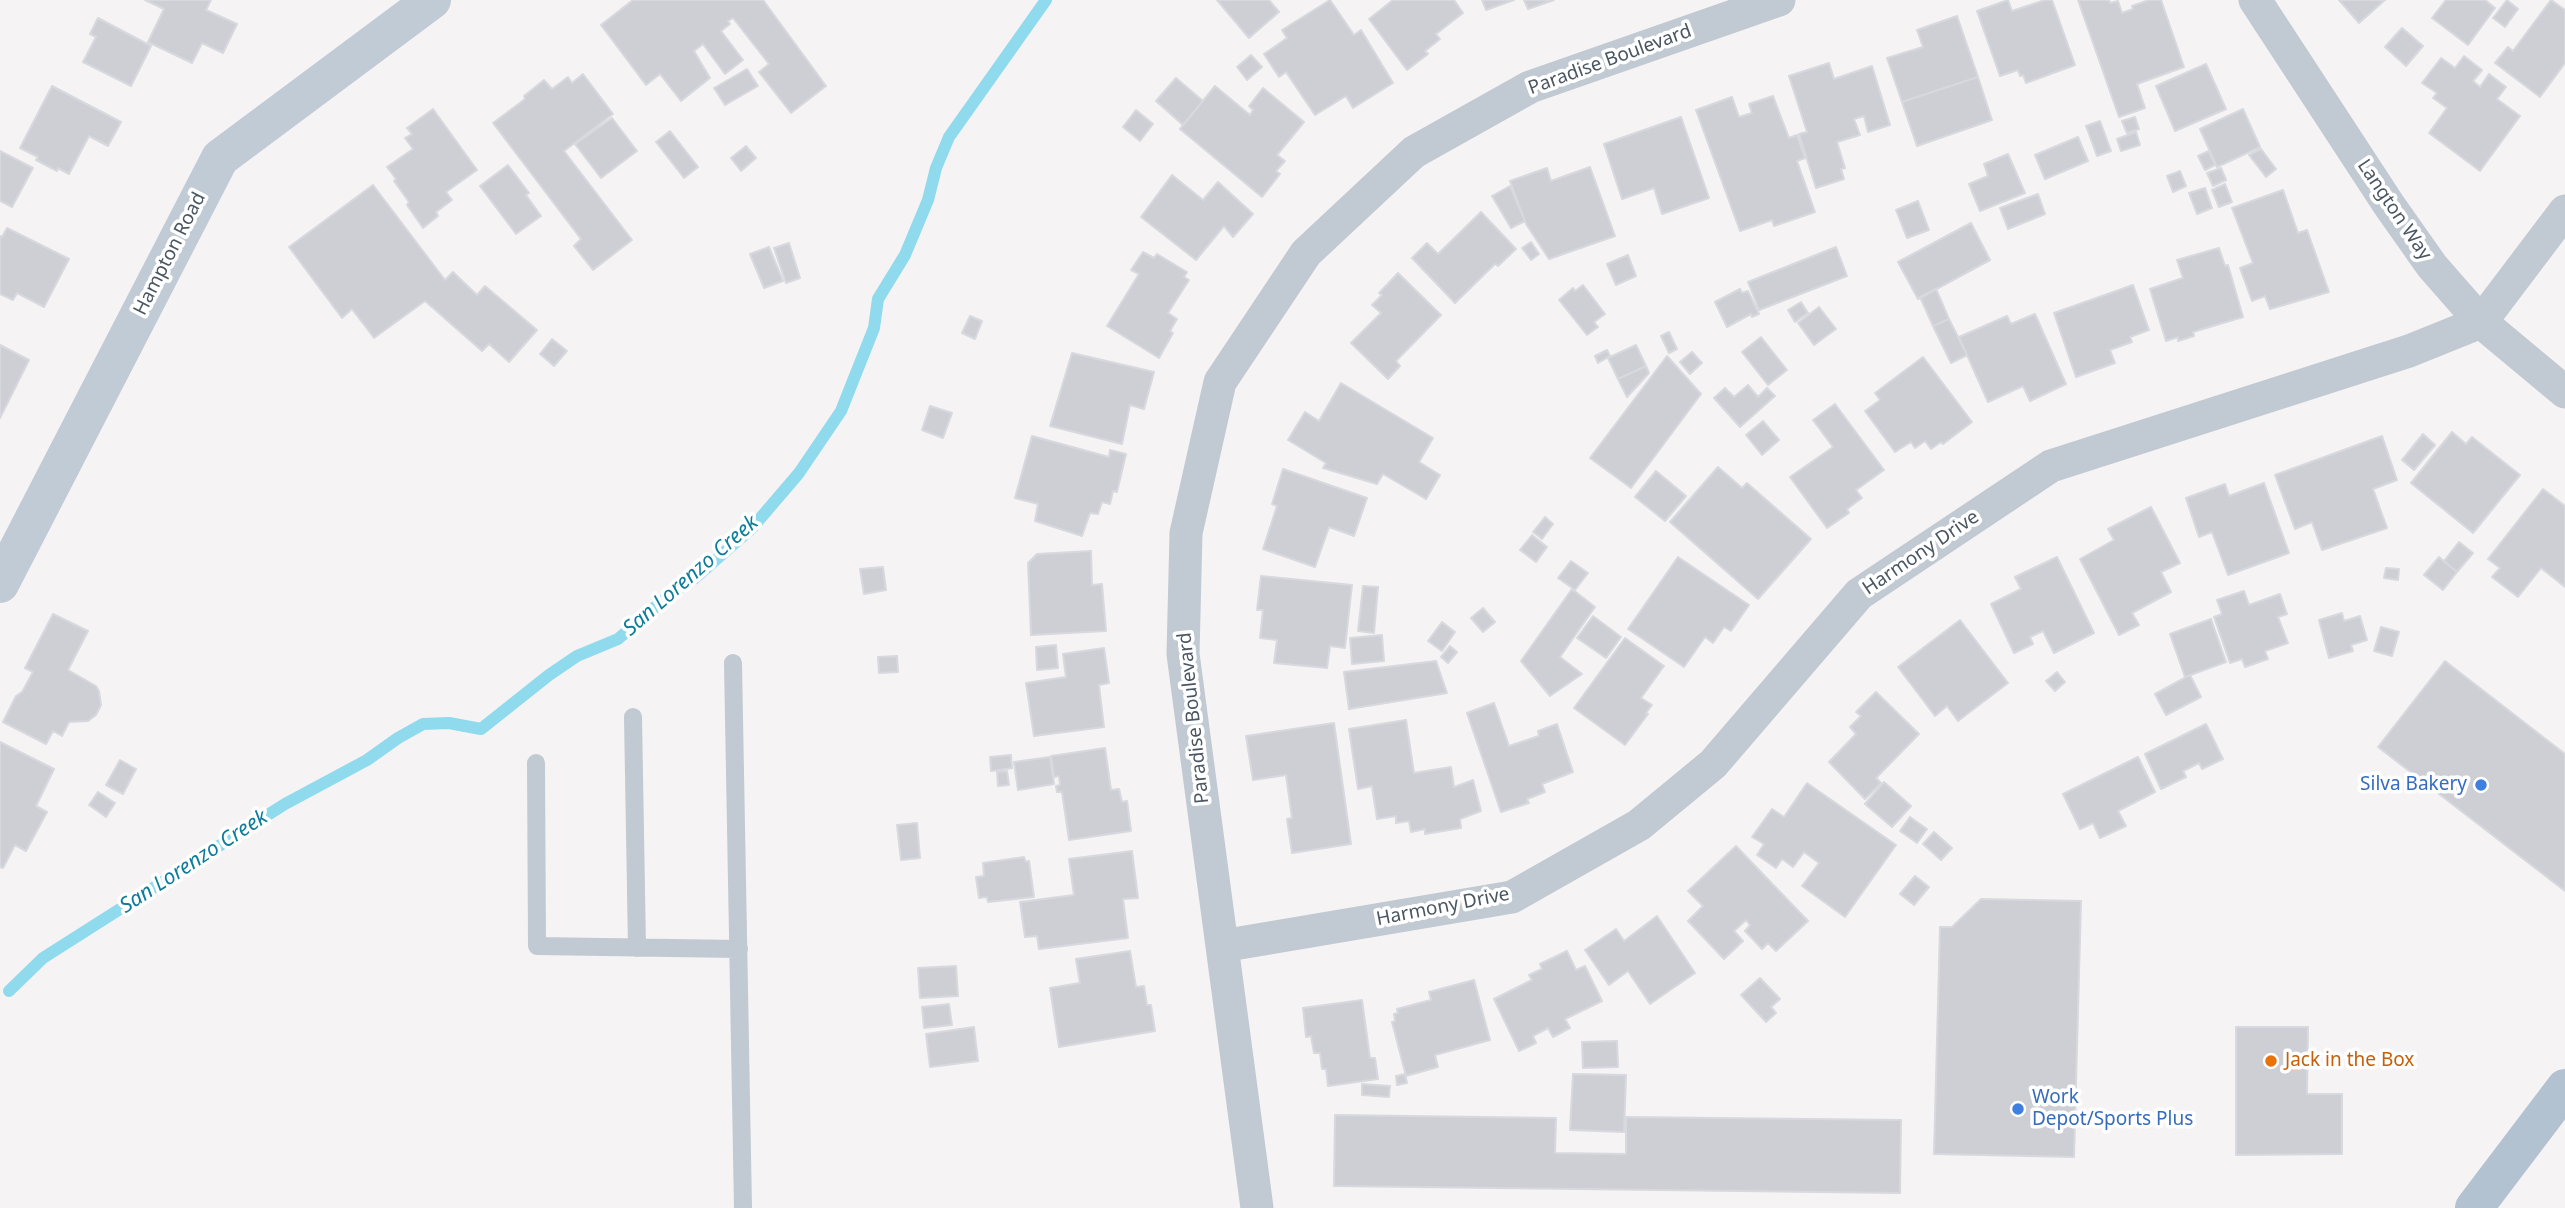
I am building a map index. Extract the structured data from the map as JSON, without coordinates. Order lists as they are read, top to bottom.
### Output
{
  "streets": {
    "street": [
      "Paradise Boulevard",
      "Langton Way",
      "Hampton Road",
      "Harmony Drive"
    ]
  },
  "crossings": [
    ["Paradise Boulevard", "Harmony Drive"],
    ["Langton Way", "Harmony Drive"]
  ],
  "water": ["San Lorenzo Creek"],
  "places": ["Silva Bakery", "Jack in the Box", "Work Depot/Sports Plus"]
}
